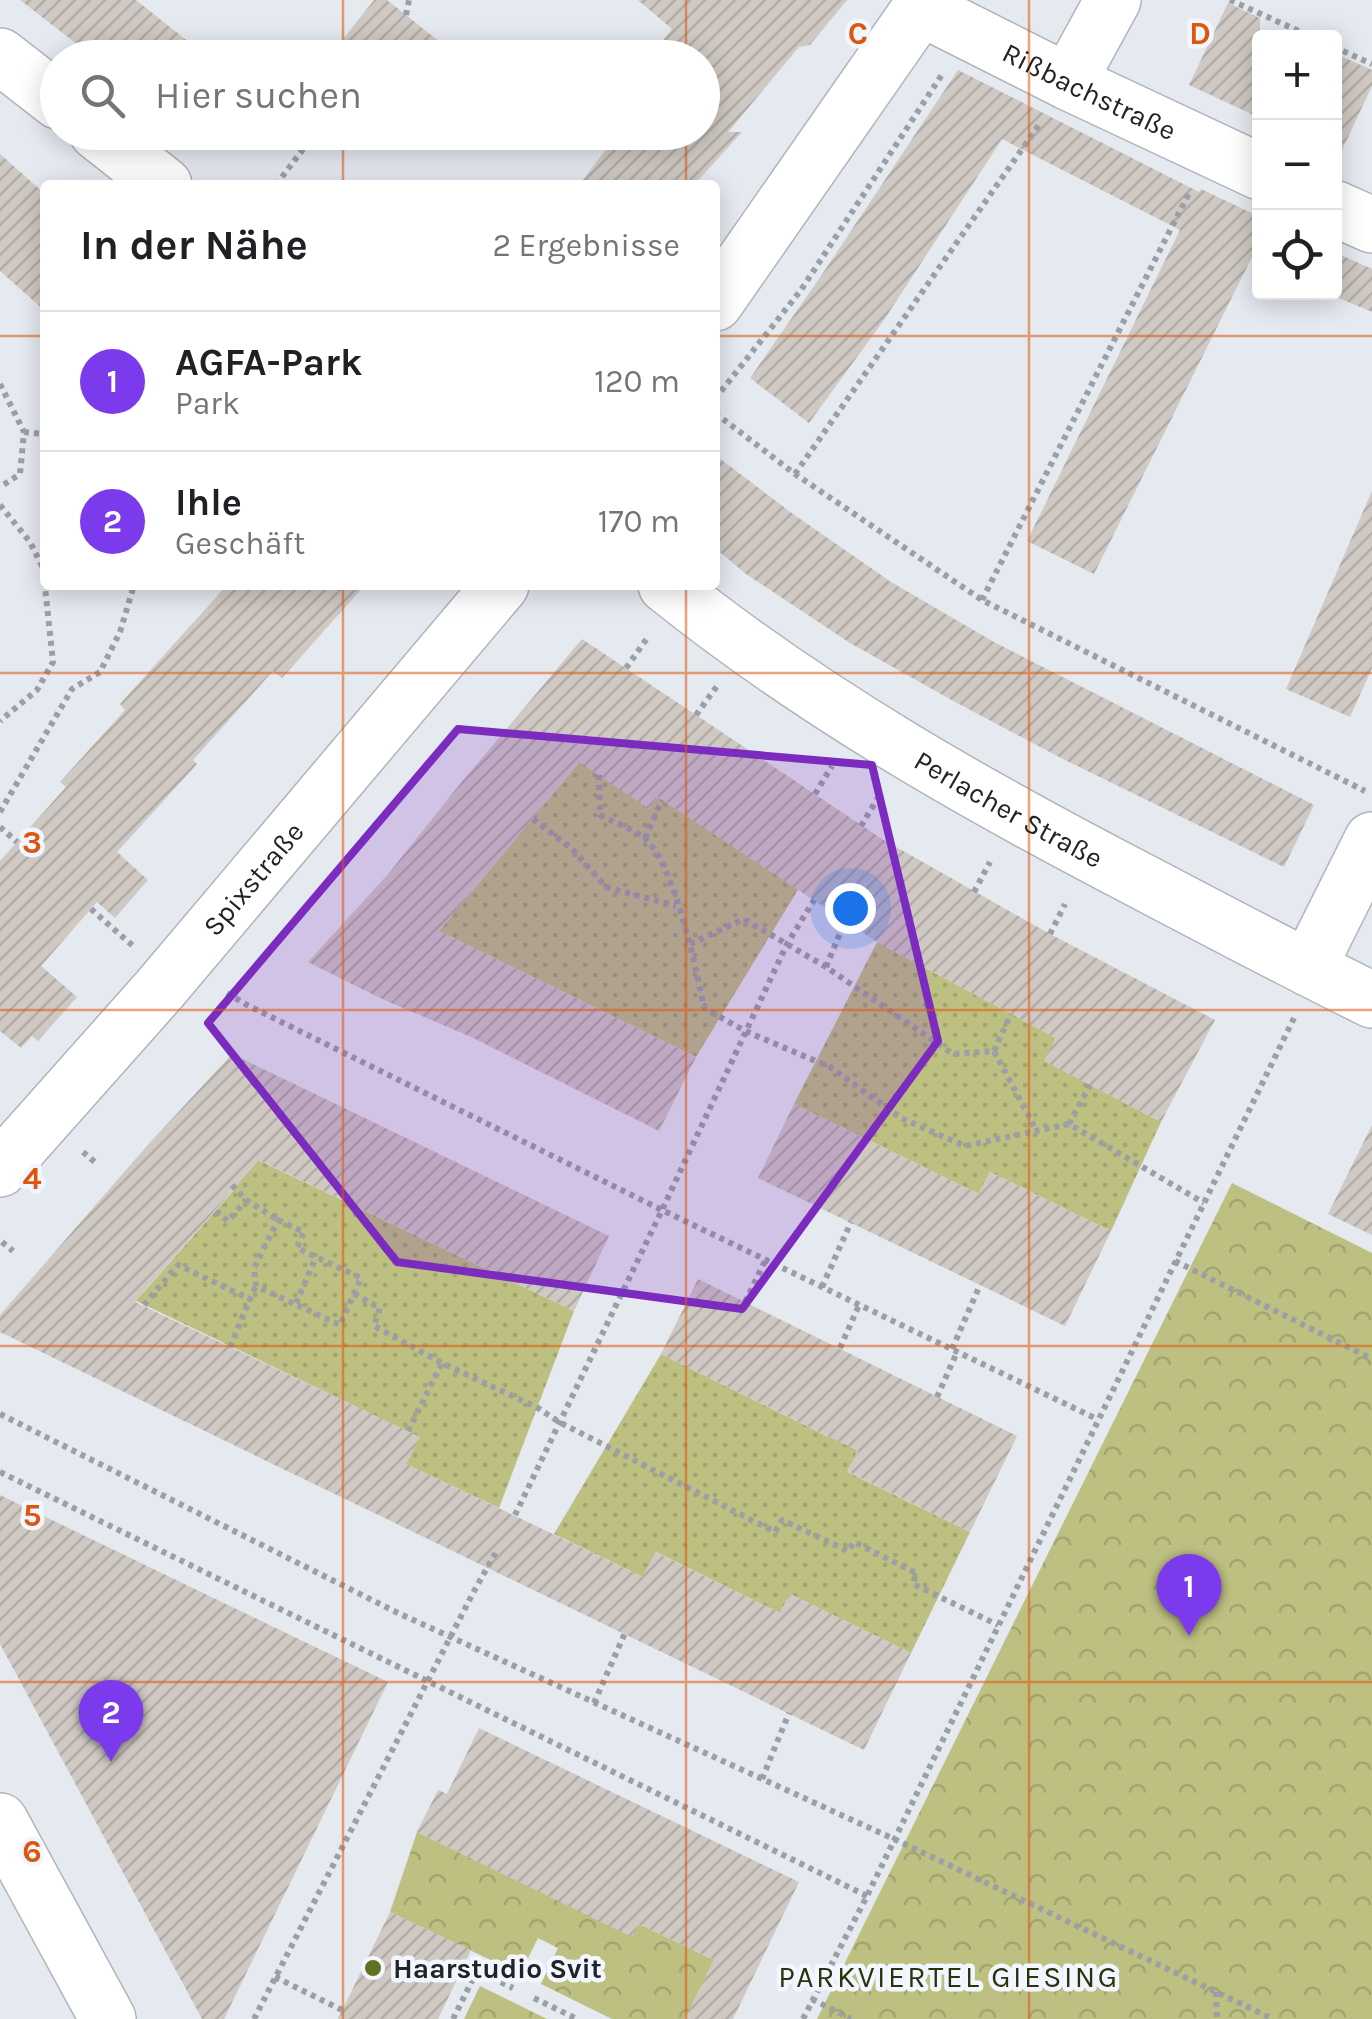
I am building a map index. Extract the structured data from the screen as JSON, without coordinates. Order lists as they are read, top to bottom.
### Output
{
  "streets": {
    "street": ["Rißbachstraße", "Perlacher Straße", "Spixstraße"]
  },
  "districts": ["PARKVIERTEL GIESING"],
  "places": ["Haarstudio Svit"],
  "page": {
    "map_buttons": ["+", "−"],
    "search": "Hier suchen",
    "heading": ["In der Nähe", "2 Ergebnisse"],
    "list": [
      {
        "mark": "1",
        "name": "AGFA-Park",
        "note": "Park",
        "value": "120 m"
      },
      {
        "mark": "2",
        "name": "Ihle",
        "note": "Geschäft",
        "value": "170 m"
      }
    ],
    "pins": ["1", "2"]
  },
  "grid": {
    "columns": ["C", "D"],
    "rows": [
      "3",
      "4",
      "5",
      "6"
    ]
  }
}
